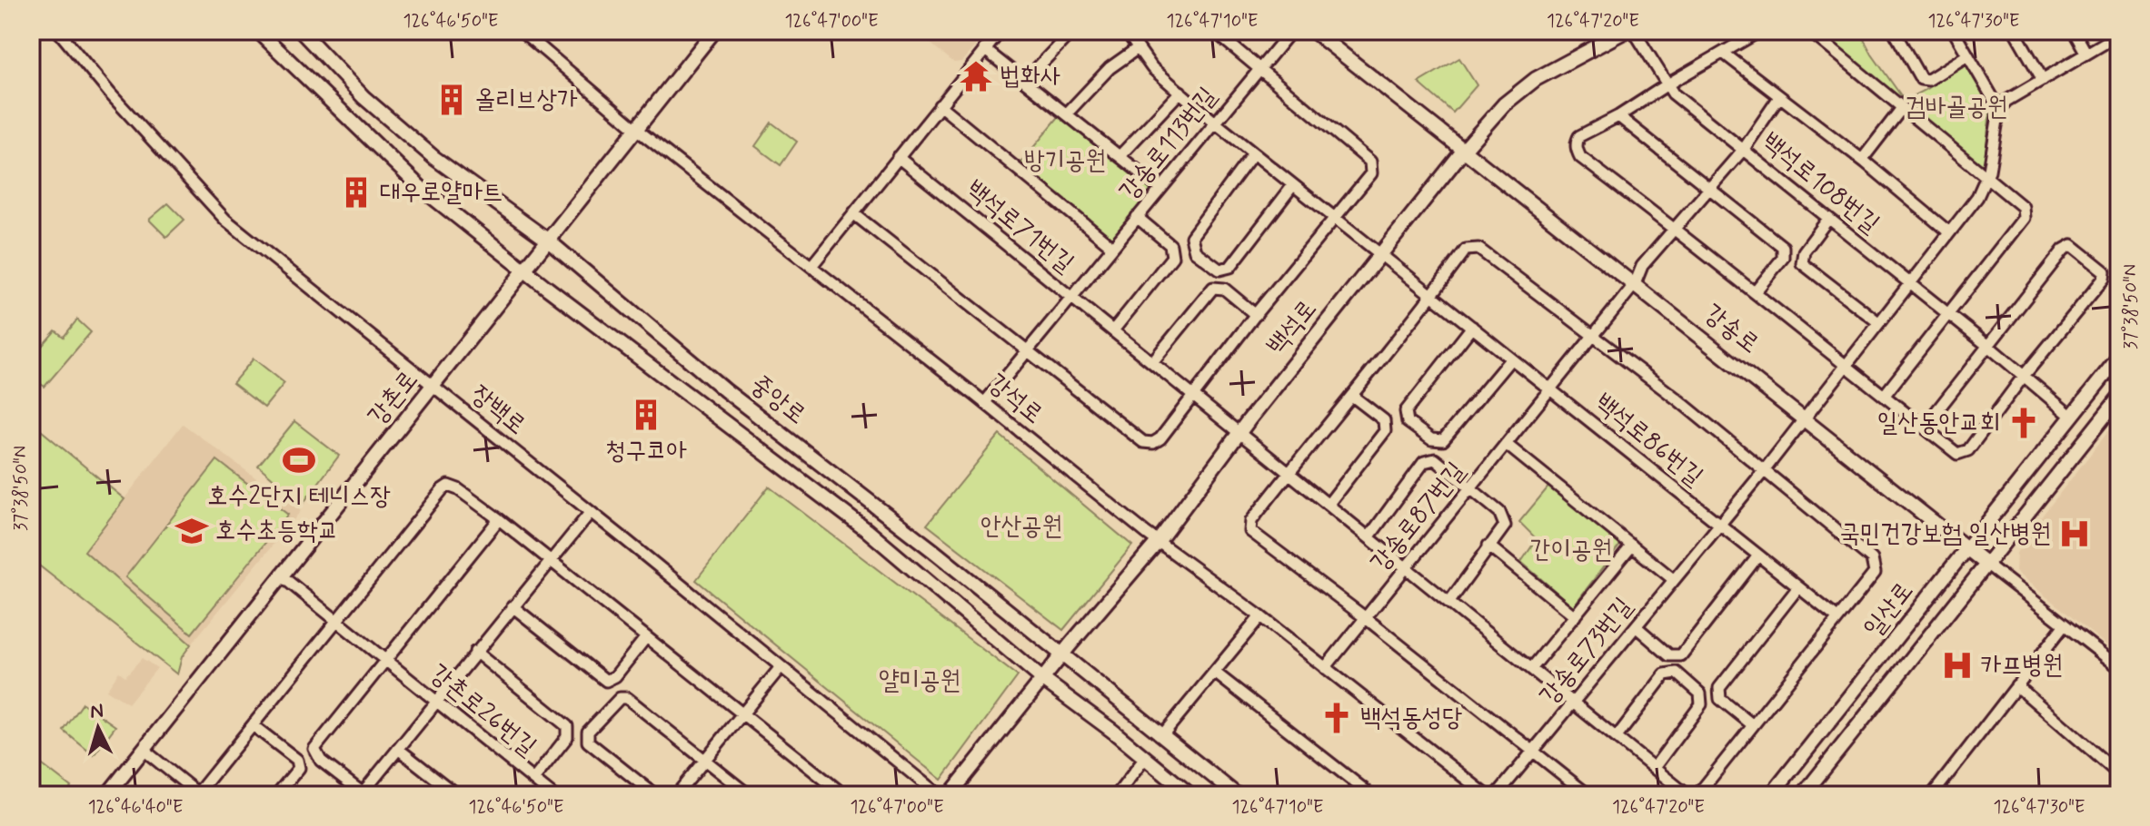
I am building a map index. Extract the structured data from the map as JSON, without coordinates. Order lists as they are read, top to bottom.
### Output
{
  "streets": {
    "main road": [
      "백석로",
      "강송로",
      "강촌로",
      "중앙로",
      "일산로"
    ],
    "street": [
      "강송로113번길",
      "백석로108번길",
      "백석로71번길",
      "강석로",
      "장백로",
      "백석로86번길",
      "강송로87번길",
      "강송로73번길",
      "강촌로26번길"
    ]
  },
  "crossings": [
    ["강송로113번길", "백석로71번길"],
    ["강송로113번길", "강석로"],
    ["강송로113번길", "백석로86번길"],
    ["백석로108번길", "강송로87번길"],
    ["백석로108번길", "일산로"],
    ["백석로108번길", "강송로73번길"],
    ["백석로71번길", "백석로"],
    ["백석로71번길", "강송로87번길"],
    ["백석로71번길", "강송로73번길"],
    ["백석로", "강송로"],
    ["백석로", "강석로"],
    ["백석로", "중앙로"],
    ["백석로", "백석로86번길"],
    ["강송로", "강송로87번길"],
    ["강송로", "일산로"],
    ["강송로", "강송로73번길"],
    ["강촌로", "강석로"],
    ["강촌로", "중앙로"],
    ["강촌로", "장백로"],
    ["강촌로", "강촌로26번길"],
    ["강석로", "강송로87번길"],
    ["백석로86번길", "강송로87번길"],
    ["백석로86번길", "강송로73번길"]
  ],
  "parks": [
    "검바골공원",
    "방기공원",
    "안산공원",
    "간이공원",
    "얄미공원"
  ],
  "places": {
    "temple": ["법화사"],
    "building": ["올리브상가", "대우로얄마트", "청구코아"],
    "church": ["일산동안교회", "백석동성당"],
    "sports": ["호수2단지 테니스장"],
    "school or university": ["호수초등학교"],
    "hospital": ["국민건강보험 일산병원", "카프병원"]
  },
  "north": "top",
  "coordinates": [
    "126°46'50\"E",
    "126°47'00\"E",
    "126°47'10\"E",
    "126°47'20\"E",
    "126°47'30\"E",
    "37°38'50\"N",
    "126°46'40\"E"
  ]
}
